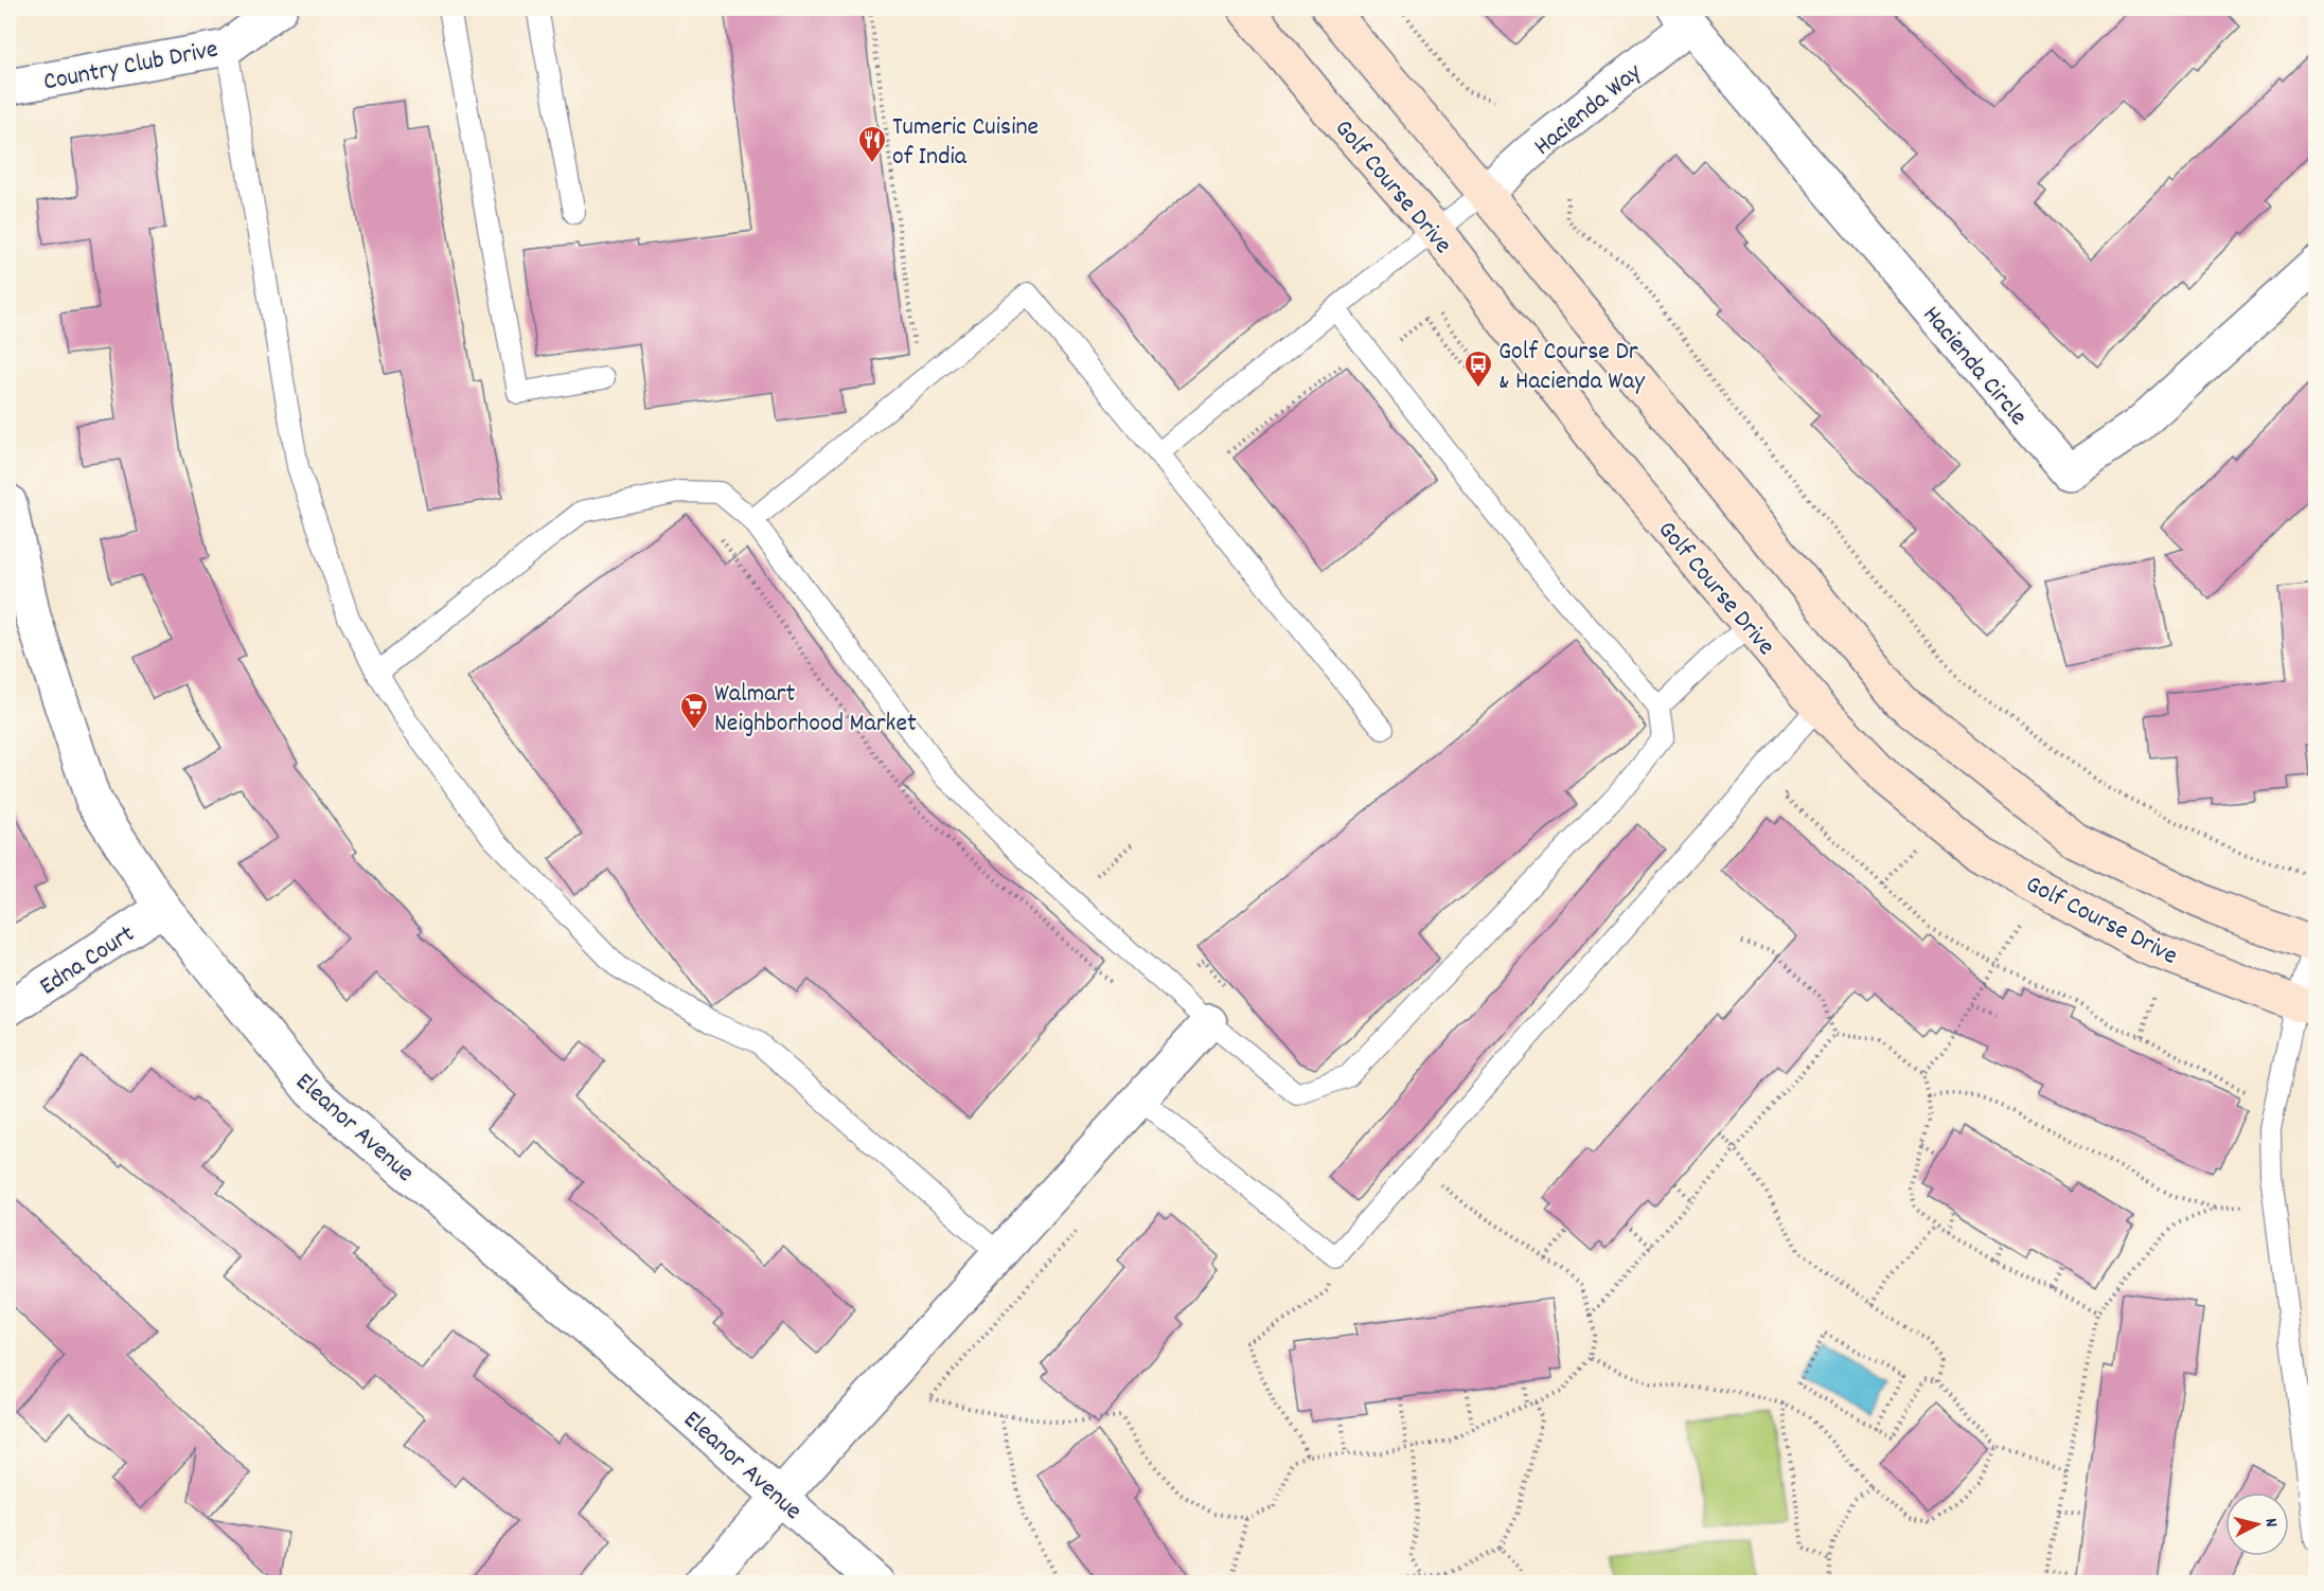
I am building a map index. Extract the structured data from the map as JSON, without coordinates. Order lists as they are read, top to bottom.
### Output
{
  "streets": {
    "street": [
      "Country Club Drive",
      "Hacienda Way",
      "Golf Course Drive",
      "Hacienda Circle",
      "Edna Court",
      "Eleanor Avenue"
    ]
  },
  "crossings": [
    ["Hacienda Way", "Hacienda Circle"],
    ["Edna Court", "Eleanor Avenue"]
  ],
  "places": {
    "restaurant": ["Tumeric Cuisine of India"],
    "bus stop": ["Golf Course Dr & Hacienda Way"],
    "supermarket": ["Walmart Neighborhood Market"]
  },
  "north": "right"
}
